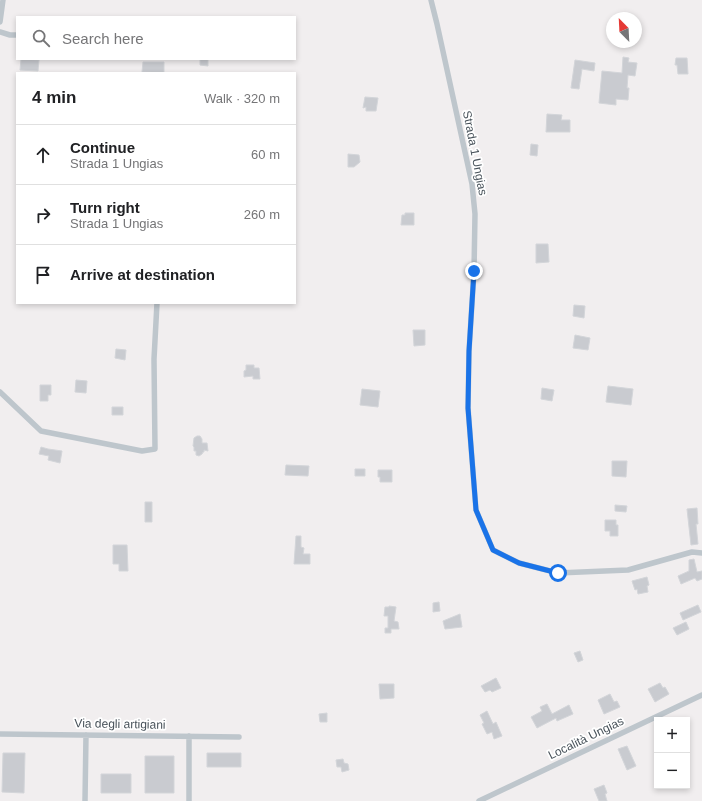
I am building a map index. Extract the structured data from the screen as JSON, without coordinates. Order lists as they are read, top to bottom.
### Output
{
  "streets": {
    "street": ["Strada 1 Ungias", "Via degli artigiani", "Località Ungias"]
  },
  "north": "top left",
  "page": {
    "search": "Search here",
    "heading": ["4 min", "Walk · 320 m"],
    "list": [
      ["Continue", "Strada 1 Ungias", "60 m"],
      ["Turn right", "Strada 1 Ungias", "260 m"],
      "Arrive at destination"
    ],
    "map_buttons": ["+", "−"]
  }
}
